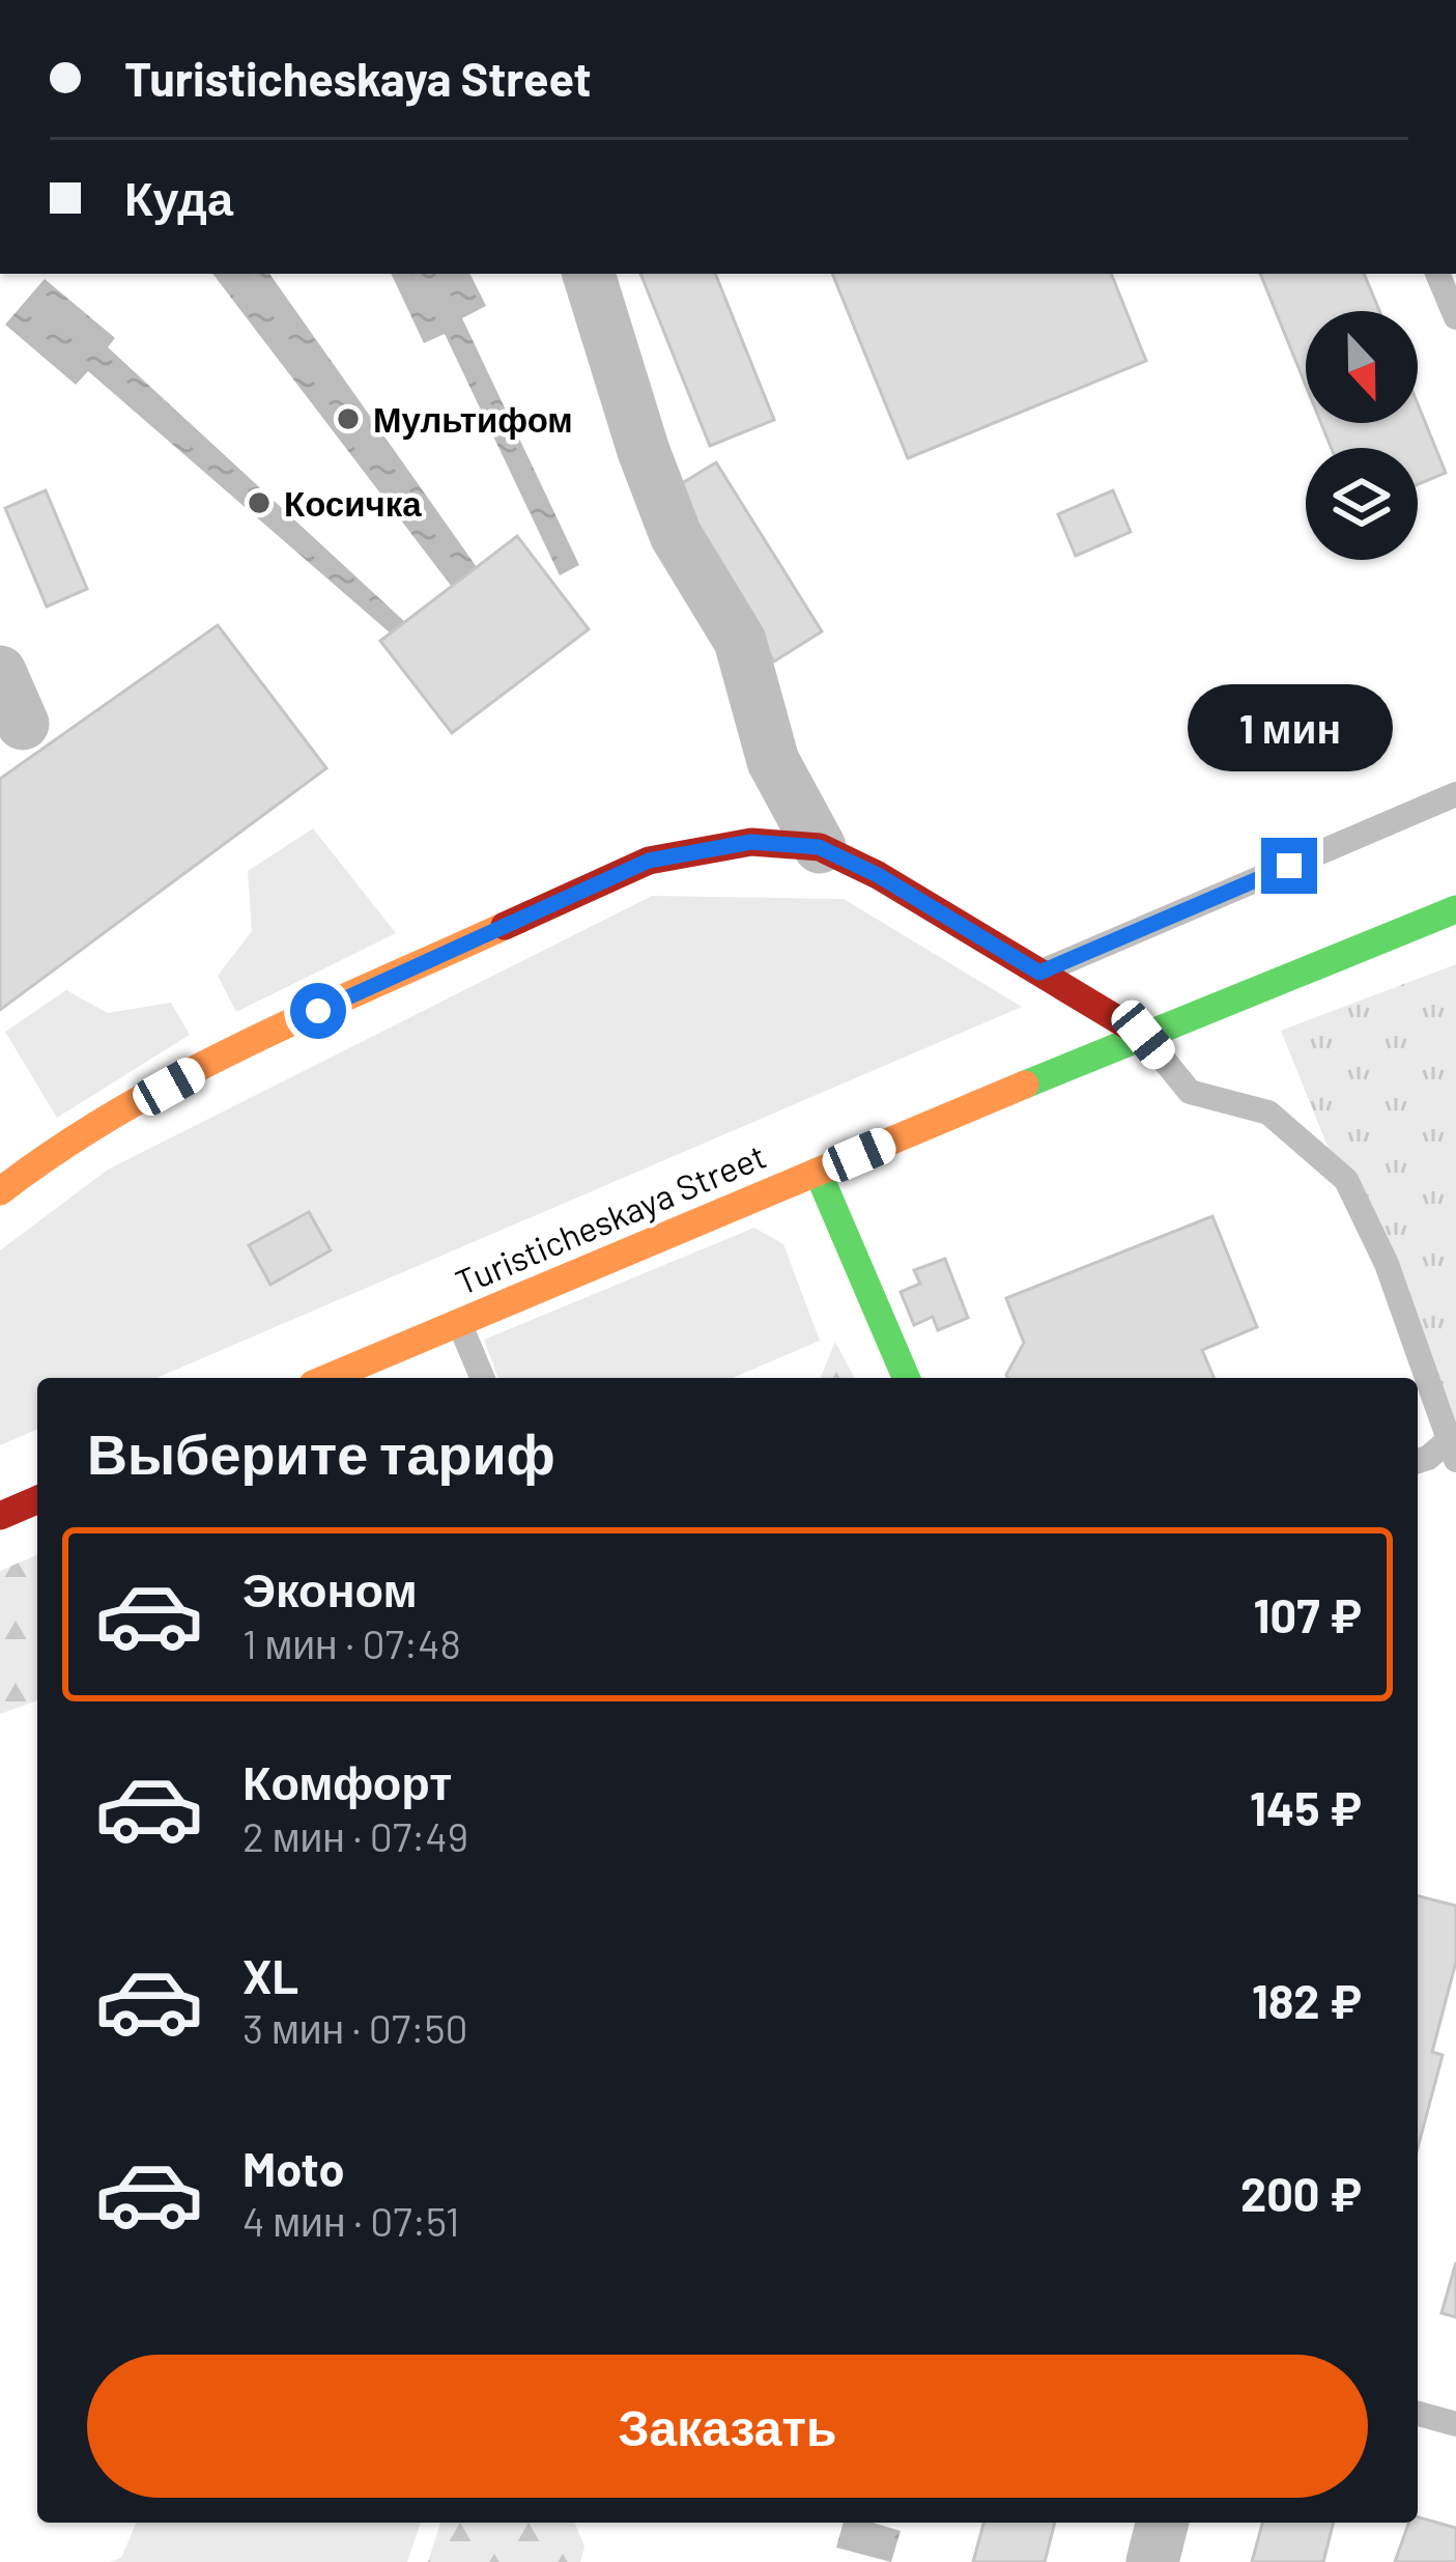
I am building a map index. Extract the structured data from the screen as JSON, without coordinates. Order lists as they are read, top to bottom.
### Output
{
  "streets": {
    "street": ["Turisticheskaya Street"]
  },
  "places": ["Мультифом", "Косичка"],
  "north": "bottom",
  "page": {
    "banner": ["Turisticheskaya Street", "Куда"],
    "bubble": "1 мин",
    "heading": "Выберите тариф",
    "list": [
      {
        "name": "Эконом",
        "note": "1 мин · 07:48",
        "value": "107 ₽"
      },
      {
        "name": "Комфорт",
        "note": "2 мин · 07:49",
        "value": "145 ₽"
      },
      {
        "name": "XL",
        "note": "3 мин · 07:50",
        "value": "182 ₽"
      },
      {
        "name": "Moto",
        "note": "4 мин · 07:51",
        "value": "200 ₽"
      }
    ],
    "buttons": "Заказать"
  }
}
